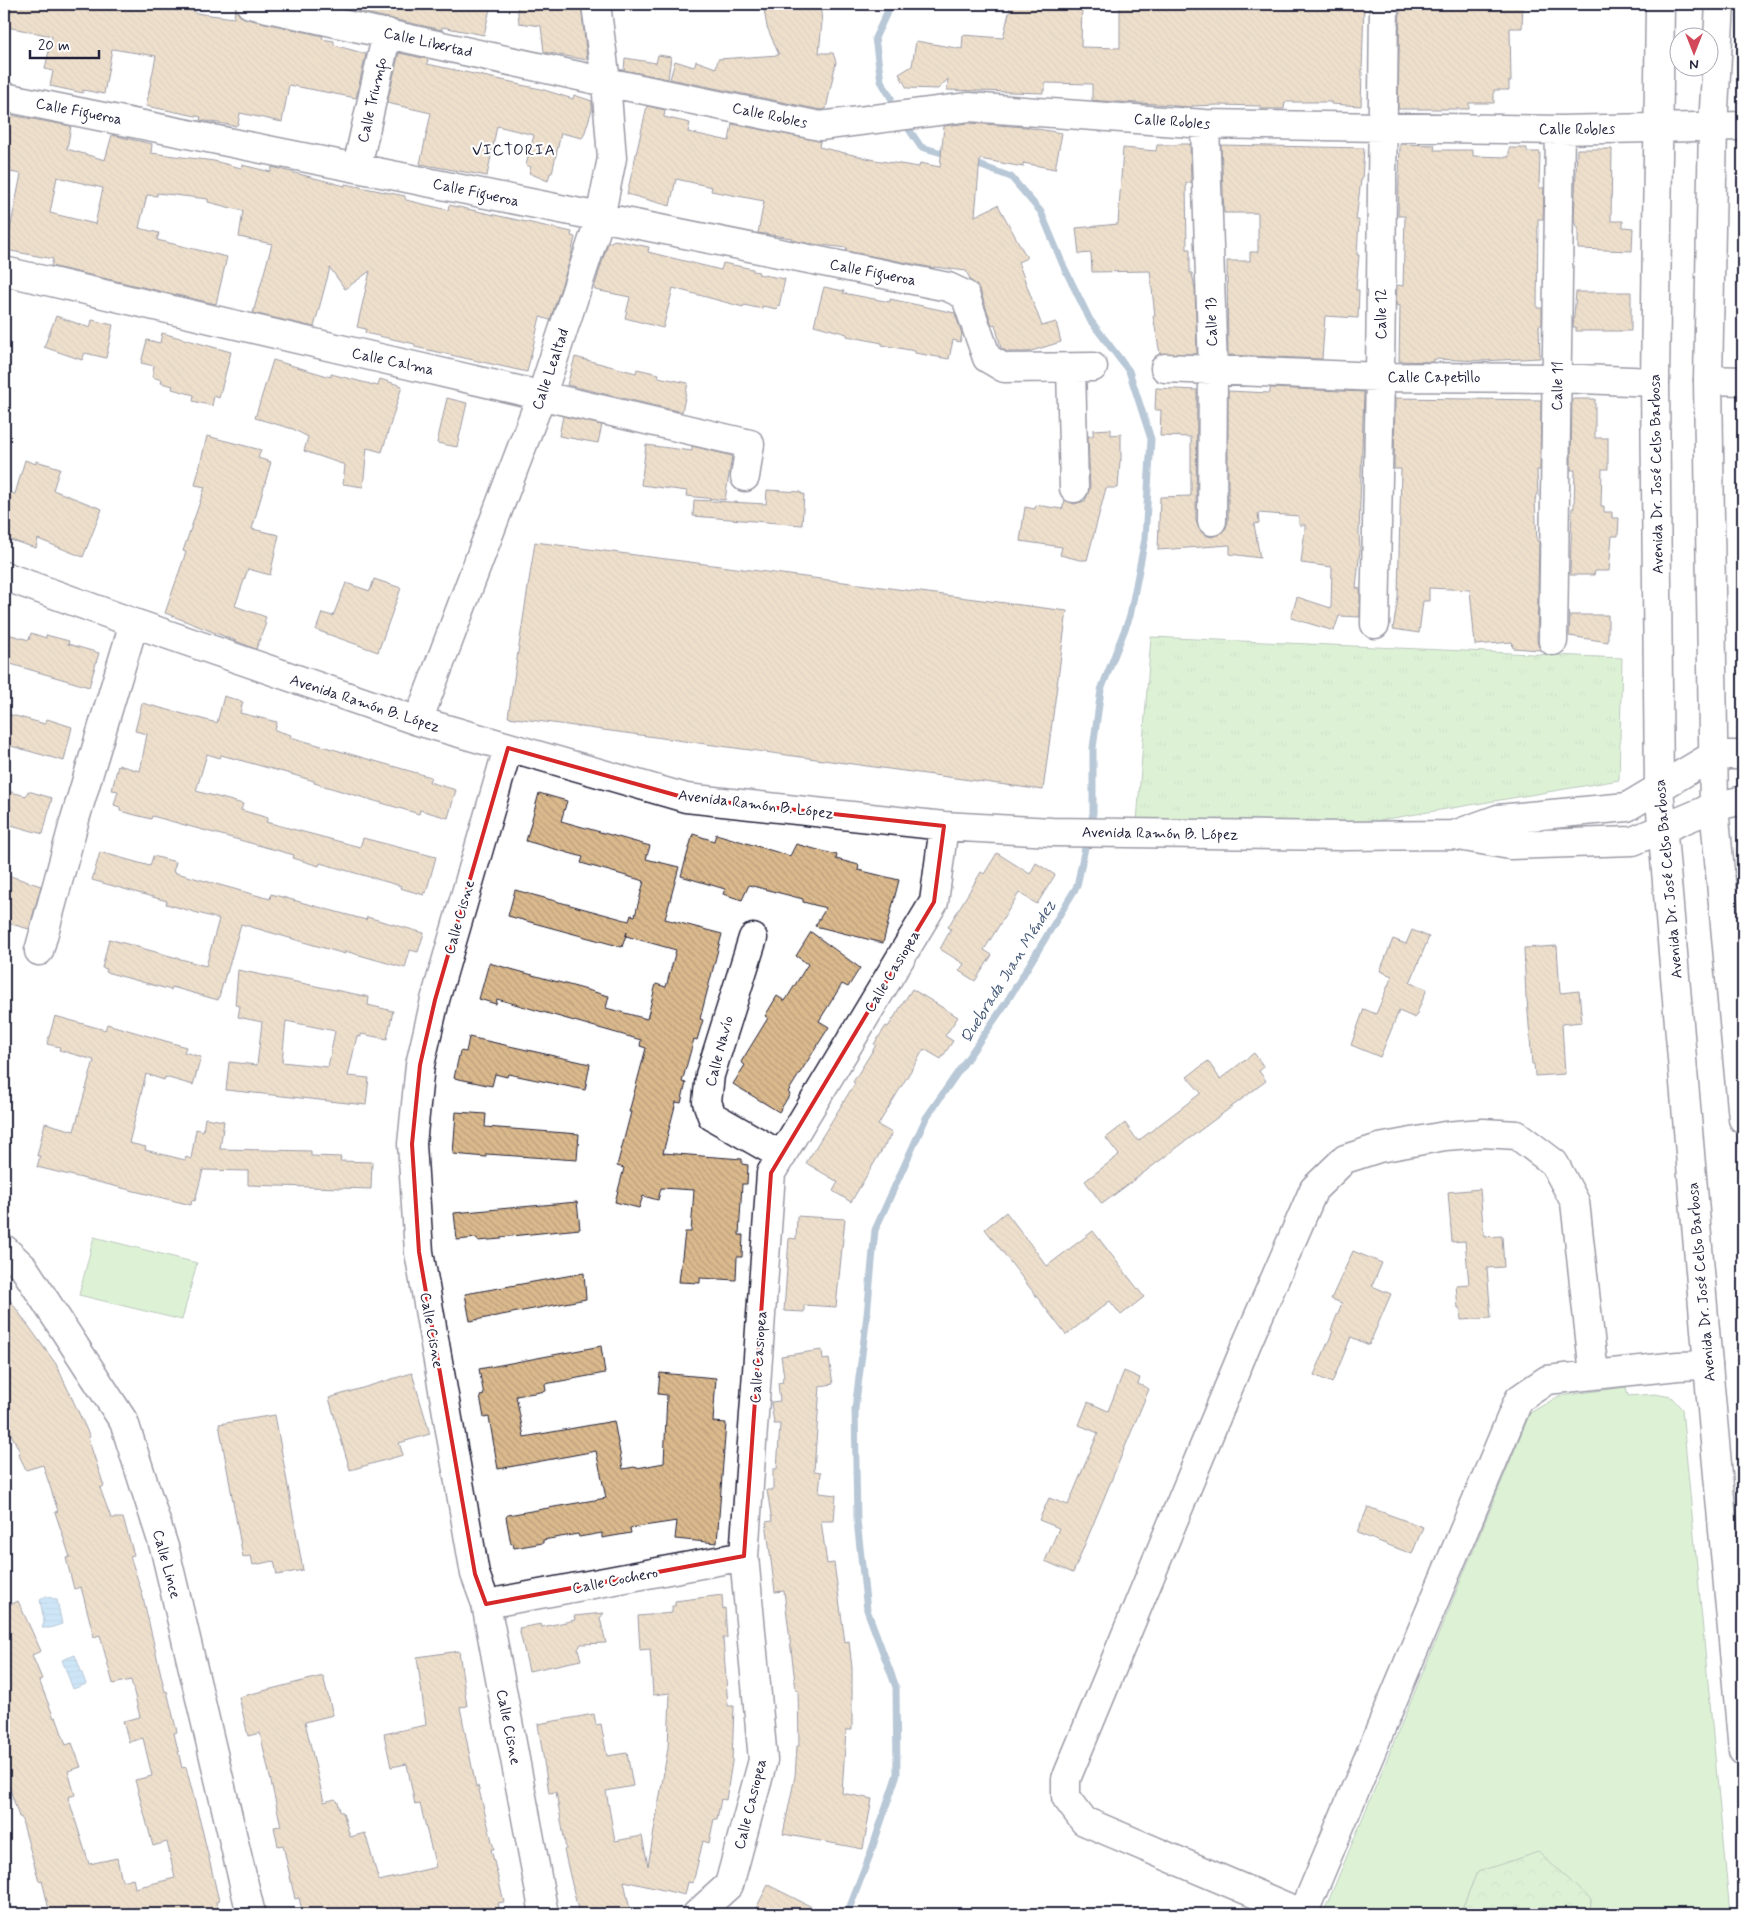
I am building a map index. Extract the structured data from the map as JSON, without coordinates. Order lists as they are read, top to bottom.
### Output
{
  "streets": {
    "street": [
      "Calle Libertad",
      "Calle Triumfo",
      "Calle Figueroa",
      "Calle Robles",
      "Calle 12",
      "Calle 13",
      "Calle Calma",
      "Calle Lealtad",
      "Calle Capetillo",
      "Calle 11",
      "Avenida Dr. José Celso Barbosa",
      "Avenida Ramón B. López",
      "Calle Cisne",
      "Calle Casiopea",
      "Calle Navío",
      "Calle Lince",
      "Calle Cochero"
    ]
  },
  "crossings": [
    ["Calle Libertad", "Calle Triumfo"],
    ["Calle Libertad", "Calle Robles"],
    ["Calle Libertad", "Calle Lealtad"],
    ["Calle Triumfo", "Calle Figueroa"],
    ["Calle Figueroa", "Calle Lealtad"],
    ["Calle Robles", "Calle 12"],
    ["Calle Robles", "Calle 13"],
    ["Calle Robles", "Calle Lealtad"],
    ["Calle Robles", "Calle 11"],
    ["Calle Robles", "Avenida Dr. José Celso Barbosa"],
    ["Calle 12", "Calle Capetillo"],
    ["Calle 13", "Calle Capetillo"],
    ["Calle Calma", "Calle Lealtad"],
    ["Calle Lealtad", "Avenida Ramón B. López"],
    ["Calle Capetillo", "Calle 11"],
    ["Calle Capetillo", "Avenida Dr. José Celso Barbosa"],
    ["Avenida Dr. José Celso Barbosa", "Avenida Ramón B. López"],
    ["Avenida Ramón B. López", "Calle Cisne"],
    ["Avenida Ramón B. López", "Calle Casiopea"],
    ["Calle Cisne", "Calle Cochero"],
    ["Calle Casiopea", "Calle Navío"],
    ["Calle Casiopea", "Calle Cochero"]
  ],
  "districts": ["VICTORIA"],
  "water": ["Quebrada Juan Méndez"],
  "scale_bar": "20 m",
  "north": "bottom"
}
